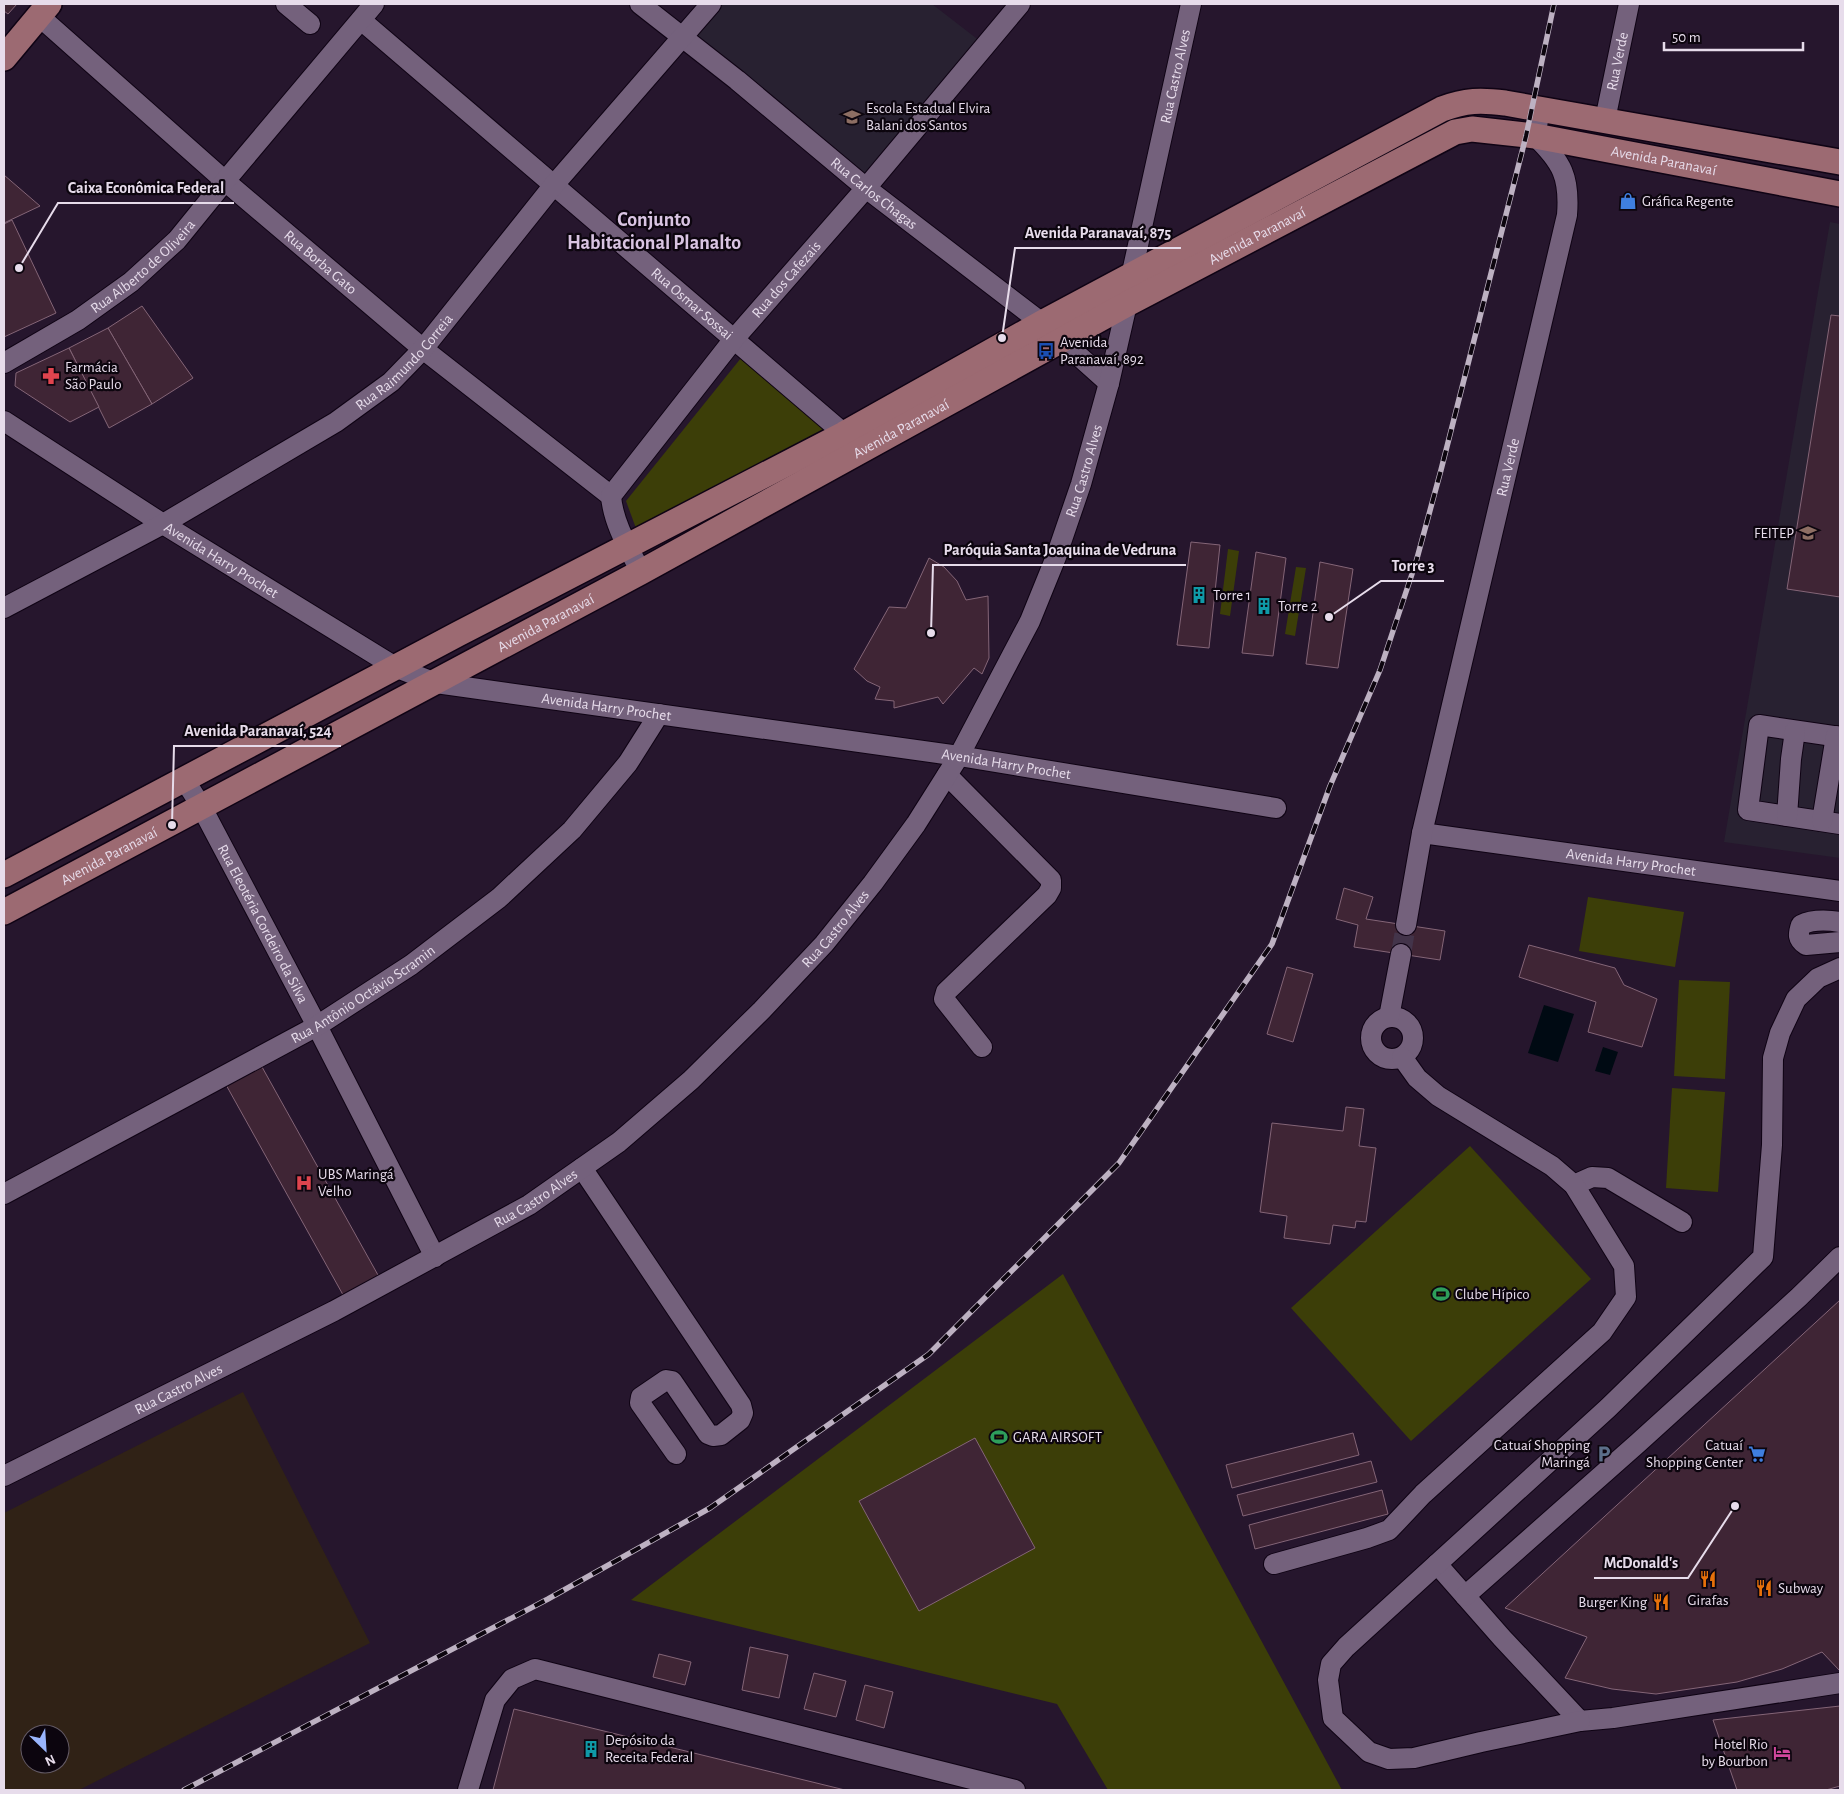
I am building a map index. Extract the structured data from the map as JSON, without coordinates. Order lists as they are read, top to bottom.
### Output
{
  "streets": {
    "main road": ["Avenida Paranavaí"],
    "street": [
      "Rua Verde",
      "Rua Castro Alves",
      "Rua Carlos Chagas",
      "Rua Borba Gato",
      "Rua Alberto de Oliveira",
      "Rua dos Cafezais",
      "Rua Osmar Sossai",
      "Rua Raimundo Correia",
      "Avenida Harry Prochet",
      "Rua Eleotéria Cordeiro da Silva",
      "Rua Antônio Octávio Scramin"
    ]
  },
  "crossings": [
    ["Rua Verde", "Avenida Paranavaí"],
    ["Rua Verde", "Avenida Harry Prochet"],
    ["Rua Castro Alves", "Avenida Paranavaí"],
    ["Rua Castro Alves", "Rua Carlos Chagas"],
    ["Rua Castro Alves", "Avenida Harry Prochet"],
    ["Rua Castro Alves", "Rua Eleotéria Cordeiro da Silva"],
    ["Avenida Paranavaí", "Rua Carlos Chagas"],
    ["Avenida Paranavaí", "Rua Osmar Sossai"],
    ["Avenida Paranavaí", "Avenida Harry Prochet"],
    ["Avenida Paranavaí", "Rua Eleotéria Cordeiro da Silva"],
    ["Rua Carlos Chagas", "Rua dos Cafezais"],
    ["Rua Carlos Chagas", "Rua Raimundo Correia"],
    ["Rua Borba Gato", "Rua Alberto de Oliveira"],
    ["Rua Borba Gato", "Rua dos Cafezais"],
    ["Rua Borba Gato", "Rua Raimundo Correia"],
    ["Rua Alberto de Oliveira", "Rua Osmar Sossai"],
    ["Rua dos Cafezais", "Rua Osmar Sossai"],
    ["Rua Osmar Sossai", "Rua Raimundo Correia"],
    ["Rua Raimundo Correia", "Avenida Harry Prochet"],
    ["Avenida Harry Prochet", "Rua Antônio Octávio Scramin"],
    ["Rua Eleotéria Cordeiro da Silva", "Rua Antônio Octávio Scramin"]
  ],
  "districts": ["Conjunto Habitacional Planalto"],
  "places": {
    "school or university": ["Escola Estadual Elvira Balani dos Santos", "FEITEP"],
    "shop": ["Gráfica Regente"],
    "other": [
      "Caixa Econômica Federal",
      "Avenida Paranavaí, 875",
      "Torre 3",
      "Paróquia Santa Joaquina de Vedruna",
      "Avenida Paranavaí, 524",
      "McDonald's"
    ],
    "bus stop": ["Avenida Paranavaí, 892"],
    "pharmacy": ["Farmácia São Paulo"],
    "building": ["Torre 1", "Torre 2", "Depósito da Receita Federal"],
    "hospital": ["UBS Maringá Velho"],
    "sports": ["Clube Hípico", "GARA AIRSOFT"],
    "parking": ["Catuaí Shopping Maringá"],
    "supermarket": ["Catuaí Shopping Center"],
    "restaurant": ["Girafas", "Subway", "Burger King"],
    "hotel": ["Hotel Rio by Bourbon"]
  },
  "scale_bar": "50 m",
  "north": "bottom right"
}
